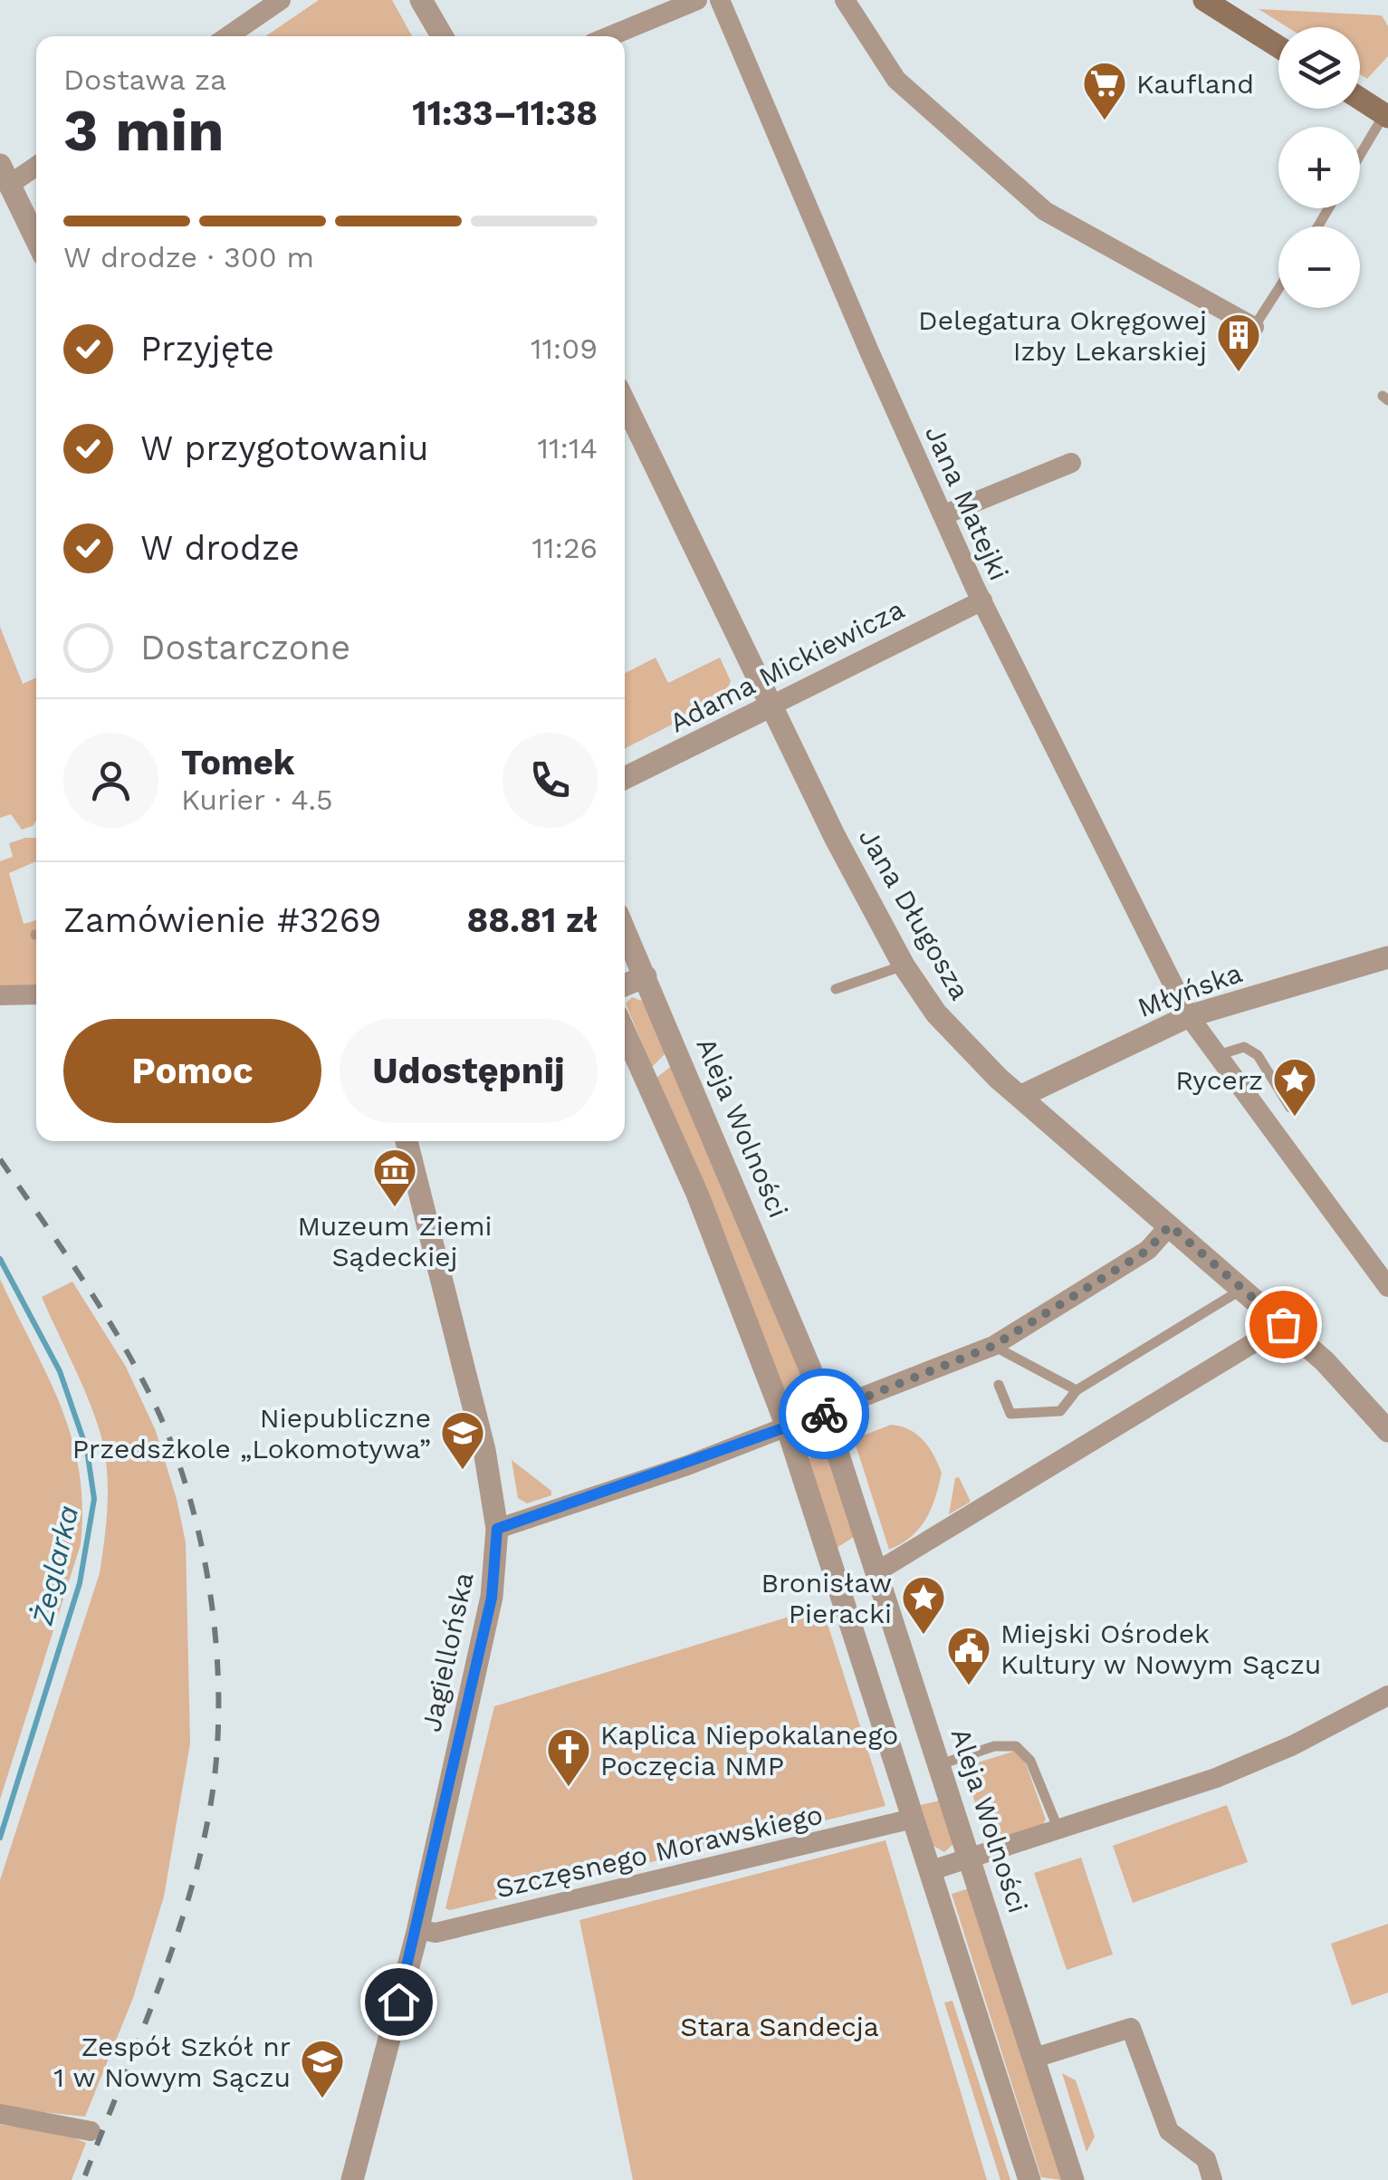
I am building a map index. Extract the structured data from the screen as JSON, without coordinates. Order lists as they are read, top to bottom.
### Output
{
  "streets": {
    "street": [
      "Jana Matejki",
      "Adama Mickiewicza",
      "Jana Długosza",
      "Młyńska",
      "Aleja Wolności",
      "Jagiellońska",
      "Szczęsnego Morawskiego"
    ]
  },
  "crossings": [
    ["Jana Matejki", "Adama Mickiewicza"],
    ["Jana Matejki", "Młyńska"],
    ["Adama Mickiewicza", "Jana Długosza"],
    ["Jana Długosza", "Młyńska"],
    ["Jagiellońska", "Szczęsnego Morawskiego"]
  ],
  "water": ["Żeglarka"],
  "parks": ["Stara Sandecja"],
  "places": {
    "supermarket": ["Kaufland"],
    "building": ["Delegatura Okręgowej Izby Lekarskiej"],
    "place": ["Rycerz", "Bronisław Pieracki"],
    "museum": ["Muzeum Ziemi Sądeckiej"],
    "school or university": ["Niepubliczne Przedszkole „Lokomotywa”", "Zespół Szkół nr 1 w Nowym Sączu"],
    "public building": ["Miejski Ośrodek Kultury w Nowym Sączu"],
    "church": ["Kaplica Niepokalanego Poczęcia NMP"]
  },
  "page": {
    "map_buttons": ["+", "−"],
    "heading": ["3 min", "Dostawa za", "11:33–11:38"],
    "panel": [
      "Tomek",
      "Kurier · 4.5",
      "Zamówienie #3269",
      "88.81 zł"
    ],
    "bar": "W drodze · 300 m",
    "list": [
      ["Przyjęte", "11:09"],
      ["W przygotowaniu", "11:14"],
      ["W drodze", "11:26"],
      "Dostarczone"
    ],
    "buttons": ["Pomoc", "Udostępnij"]
  }
}
